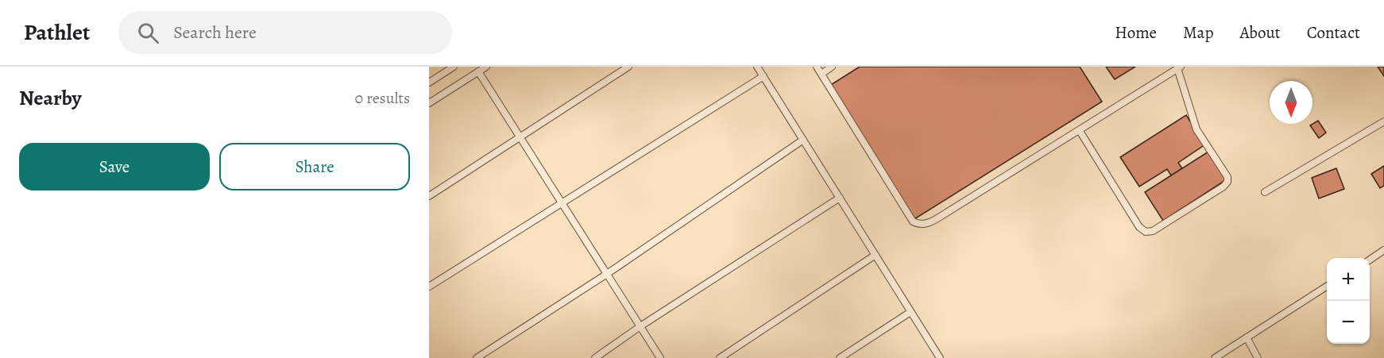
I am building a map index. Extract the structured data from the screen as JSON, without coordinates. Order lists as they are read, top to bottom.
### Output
{
  "north": "bottom",
  "page": {
    "header": "Pathlet",
    "search": "Search here",
    "nav": [
      "Home",
      "Map",
      "About",
      "Contact"
    ],
    "heading": ["Nearby", "0 results"],
    "buttons": ["Save", "Share"],
    "map_buttons": ["+", "−"]
  }
}
